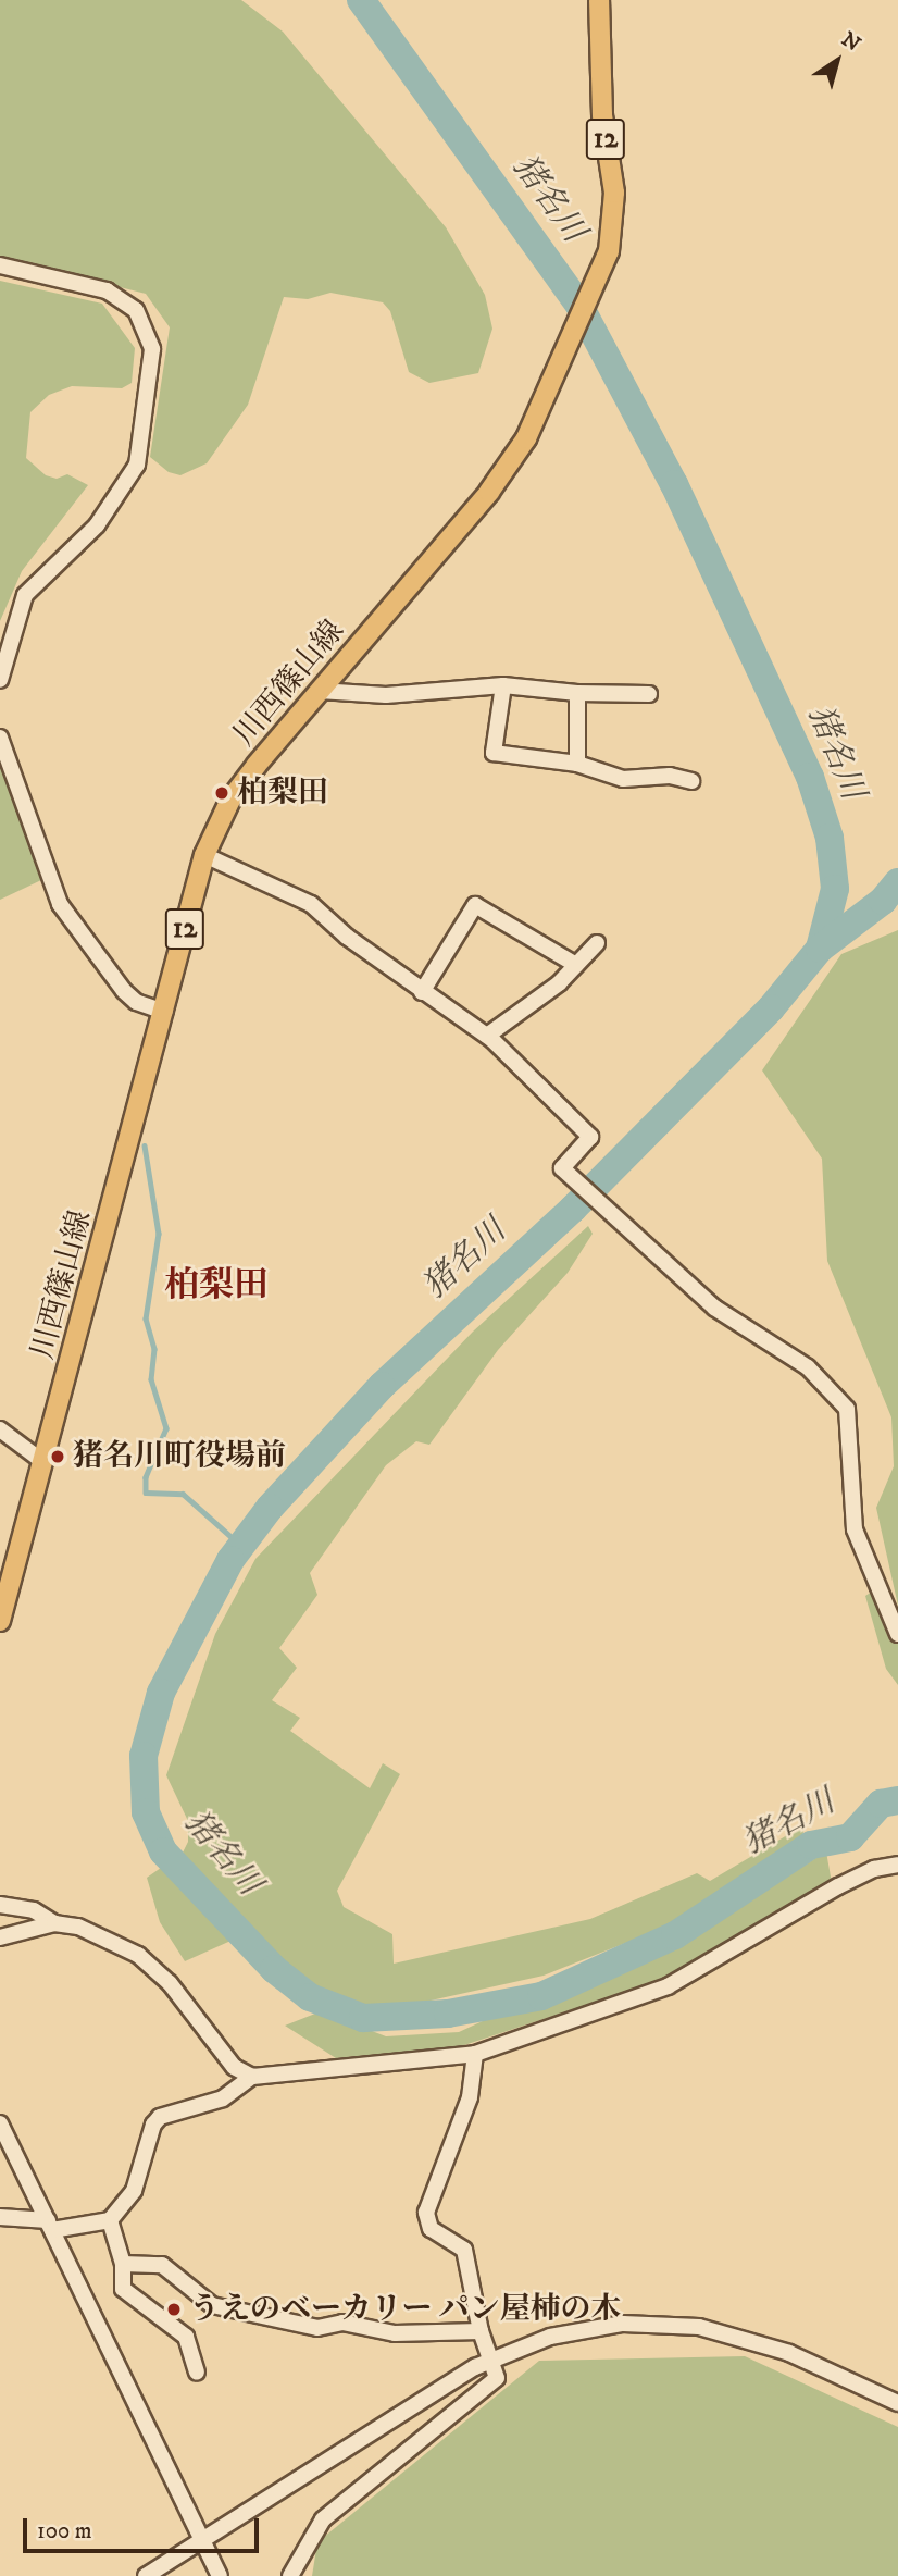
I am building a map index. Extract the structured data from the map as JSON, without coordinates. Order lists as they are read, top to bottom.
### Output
{
  "streets": {
    "main road": ["12", "川西篠山線"]
  },
  "districts": ["柏梨田"],
  "water": ["猪名川"],
  "places": ["柏梨田", "猪名川町役場前", "うえのベーカリー パン屋柿の木"],
  "scale_bar": "100 m",
  "north": "top right"
}
